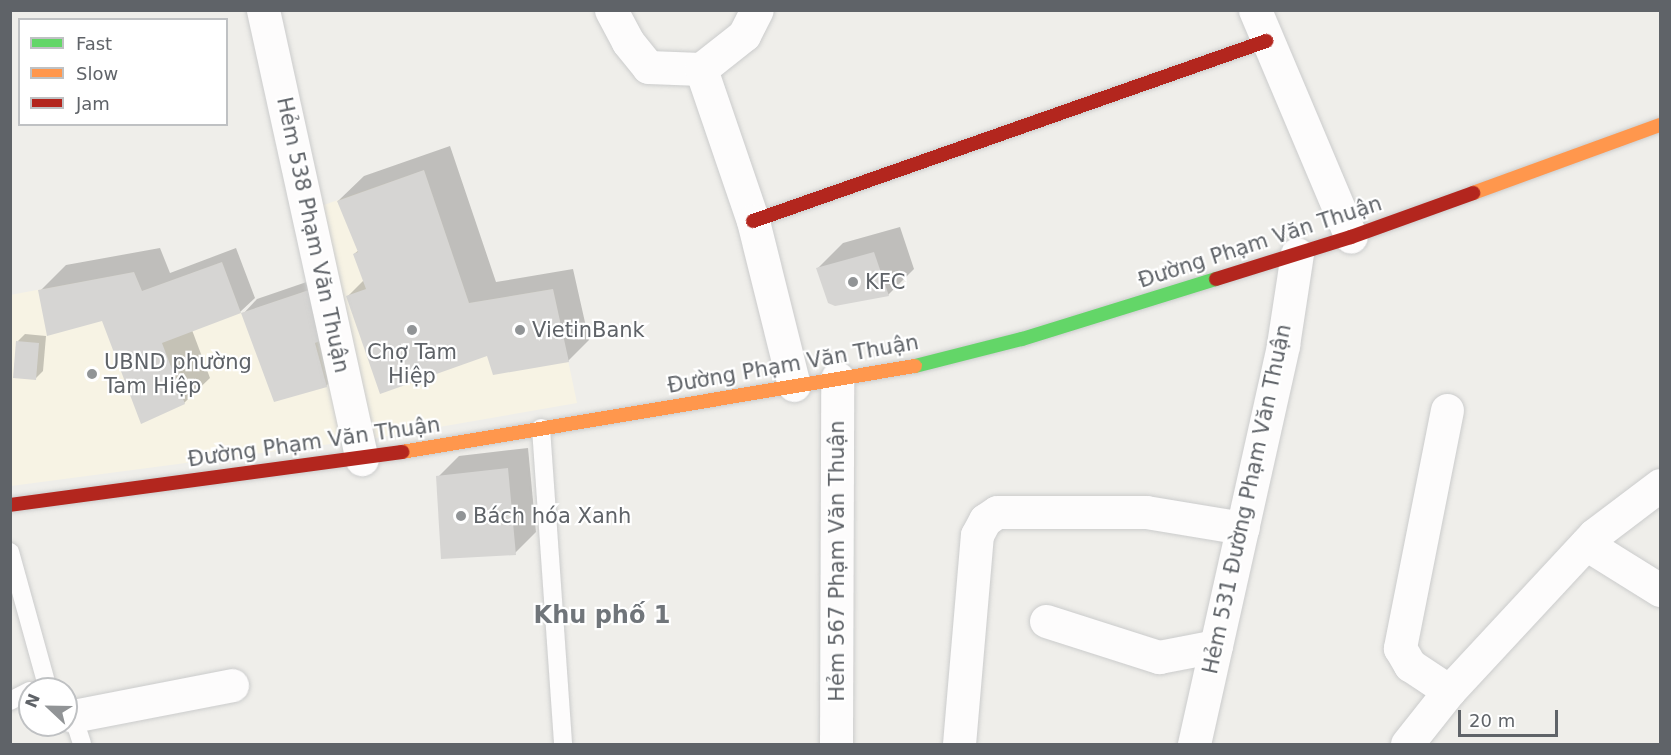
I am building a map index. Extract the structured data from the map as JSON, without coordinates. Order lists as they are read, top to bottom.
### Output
{
  "streets": {
    "main road": ["Đường Phạm Văn Thuận"],
    "street": ["Hẻm 538 Phạm Văn Thuận", "Hẻm 531 Đường Phạm Văn Thuận", "Hẻm 567 Phạm Văn Thuận"]
  },
  "crossings": [
    ["Hẻm 538 Phạm Văn Thuận", "Đường Phạm Văn Thuận"],
    ["Đường Phạm Văn Thuận", "Hẻm 531 Đường Phạm Văn Thuận"],
    ["Đường Phạm Văn Thuận", "Hẻm 567 Phạm Văn Thuận"]
  ],
  "districts": ["Khu phố 1"],
  "places": [
    "KFC",
    "Chợ Tam Hiệp",
    "VietinBank",
    "UBND phường Tam Hiệp",
    "Bách hóa Xanh"
  ],
  "legend": ["Fast", "Slow", "Jam"],
  "scale_bar": "20 m",
  "north": "left"
}
